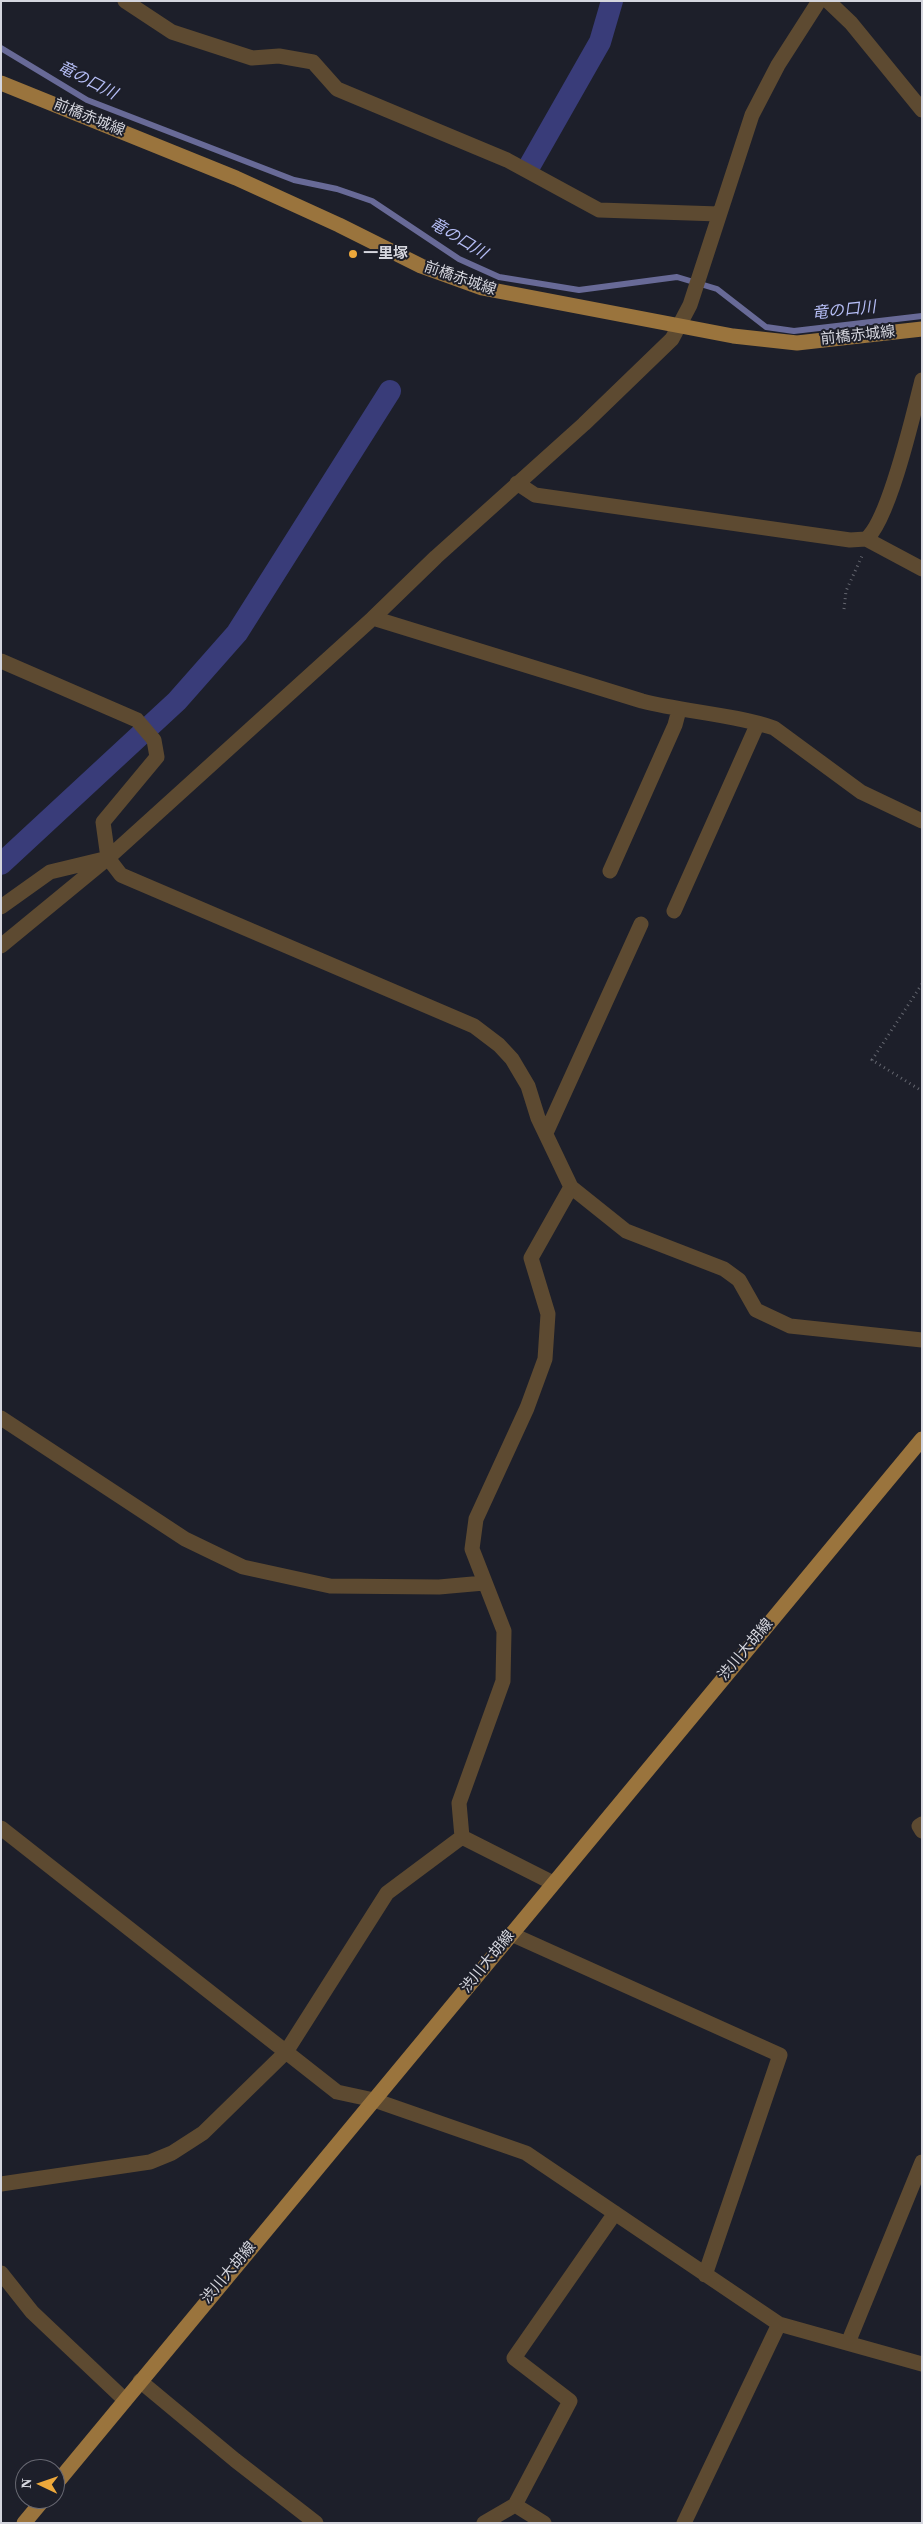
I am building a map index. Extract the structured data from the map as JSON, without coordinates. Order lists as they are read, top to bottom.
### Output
{
  "streets": {
    "main road": ["前橋赤城線", "渋川大胡線"]
  },
  "water": ["竜の口川"],
  "places": ["一里塚"],
  "north": "left"
}
